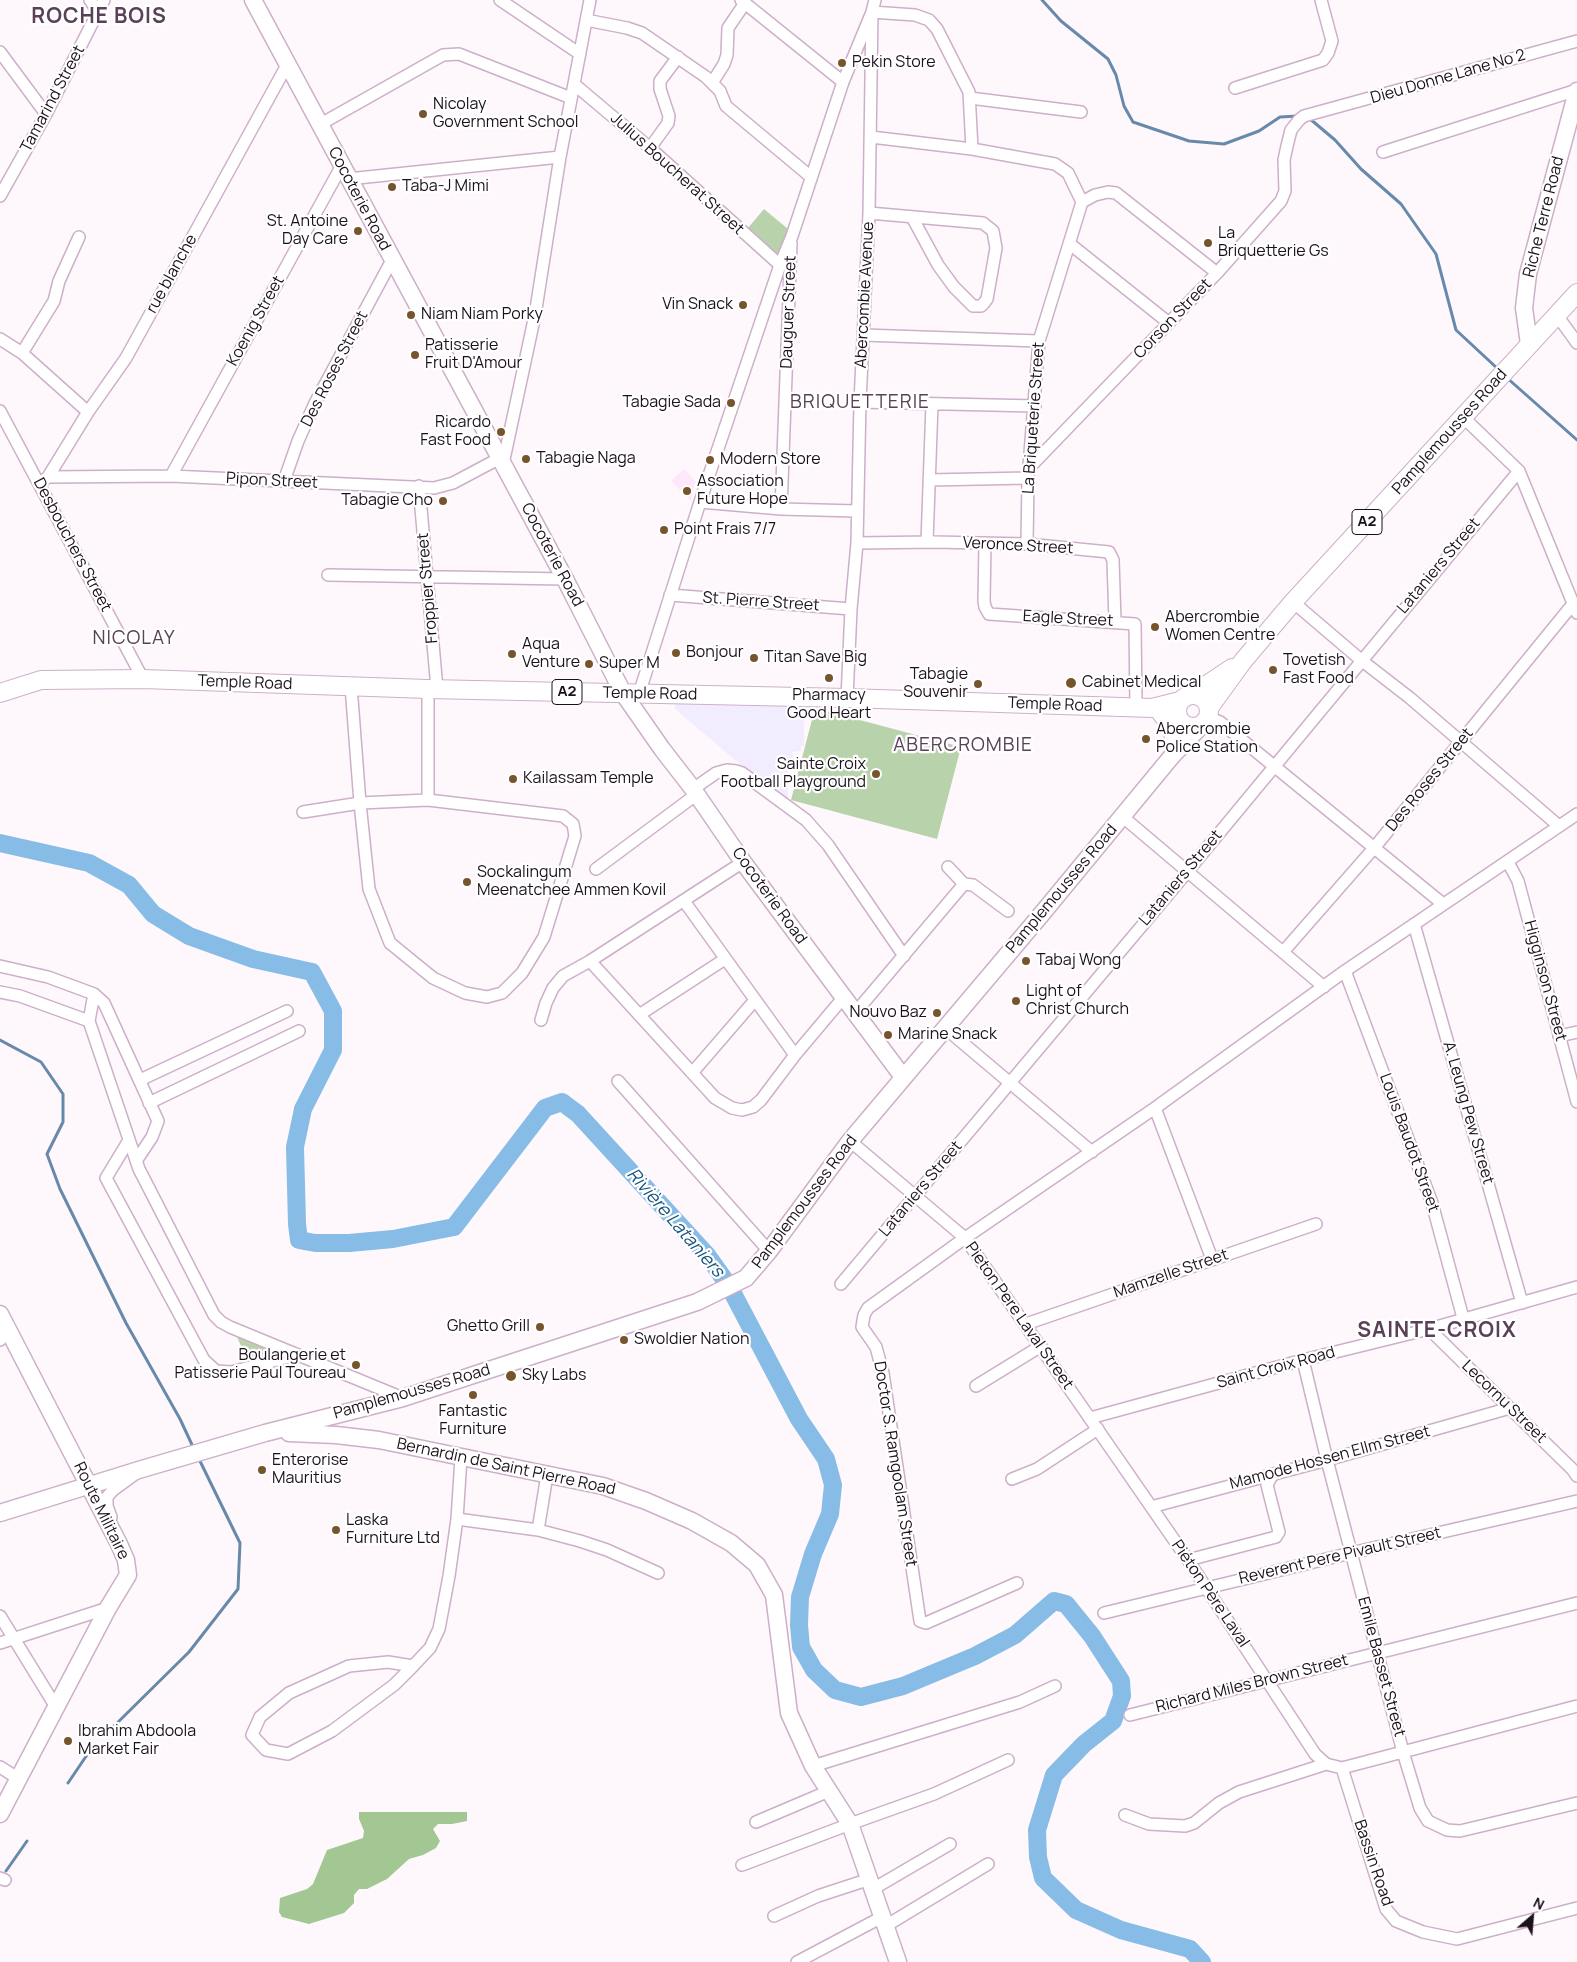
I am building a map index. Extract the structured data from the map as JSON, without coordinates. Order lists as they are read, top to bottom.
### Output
{
  "streets": {
    "main road": [
      "Cocoterie Road",
      "Riche Terre Road",
      "Pamplemousses Road",
      "A2",
      "Temple Road",
      "Bernardin de Saint Pierre Road",
      "Route Militaire"
    ],
    "street": [
      "Dieu Donne Lane No 2",
      "Tamarind Street",
      "Julius Boucherat Street",
      "rue blanche",
      "Abercombie Avenue",
      "Dauguer Street",
      "Corson Street",
      "Koenig Street",
      "Des Roses Street",
      "La Briqueterie Street",
      "Pipon Street",
      "Desbouchers Street",
      "Veronce Street",
      "Lataniers Street",
      "Froppier Street",
      "St. Pierre Street",
      "Eagle Street",
      "Higginson Street",
      "A. Leung Pew Street",
      "Louis Baudot Street",
      "Mamzelle Street",
      "Pieton Pere Laval Street",
      "Saint Croix Road",
      "Lecornu Street",
      "Mamode Hossen Ellm Street",
      "Doctor S. Ramgoolam Street",
      "Reverent Pere Pivault Street",
      "Piéton Père Laval",
      "Emile Basset Street",
      "Richard Miles Brown Street",
      "Bassin Road"
    ]
  },
  "crossings": [
    ["Dieu Donne Lane No 2", "Corson Street"],
    ["Cocoterie Road", "rue blanche"],
    ["Cocoterie Road", "Koenig Street"],
    ["Cocoterie Road", "Des Roses Street"],
    ["Cocoterie Road", "Pamplemousses Road"],
    ["Cocoterie Road", "Pipon Street"],
    ["Cocoterie Road", "Temple Road"],
    ["Riche Terre Road", "Pamplemousses Road"],
    ["rue blanche", "Pipon Street"],
    ["rue blanche", "Desbouchers Street"],
    ["Abercombie Avenue", "Veronce Street"],
    ["Abercombie Avenue", "St. Pierre Street"],
    ["Abercombie Avenue", "Temple Road"],
    ["Corson Street", "La Briqueterie Street"],
    ["Koenig Street", "Pipon Street"],
    ["Des Roses Street", "Pipon Street"],
    ["La Briqueterie Street", "Veronce Street"],
    ["Pamplemousses Road", "A2"],
    ["Pamplemousses Road", "Temple Road"],
    ["Pamplemousses Road", "Pieton Pere Laval Street"],
    ["Pamplemousses Road", "Bernardin de Saint Pierre Road"],
    ["Pamplemousses Road", "Route Militaire"],
    ["Pipon Street", "Desbouchers Street"],
    ["Pipon Street", "Froppier Street"],
    ["A2", "Temple Road"],
    ["Desbouchers Street", "Temple Road"],
    ["Veronce Street", "Eagle Street"],
    ["Lataniers Street", "Pieton Pere Laval Street"],
    ["Froppier Street", "Temple Road"],
    ["Eagle Street", "Temple Road"],
    ["A. Leung Pew Street", "Saint Croix Road"],
    ["Louis Baudot Street", "Saint Croix Road"],
    ["Mamzelle Street", "Pieton Pere Laval Street"],
    ["Pieton Pere Laval Street", "Saint Croix Road"],
    ["Pieton Pere Laval Street", "Doctor S. Ramgoolam Street"],
    ["Pieton Pere Laval Street", "Piéton Père Laval"],
    ["Saint Croix Road", "Lecornu Street"],
    ["Saint Croix Road", "Piéton Père Laval"],
    ["Saint Croix Road", "Emile Basset Street"],
    ["Lecornu Street", "Mamode Hossen Ellm Street"],
    ["Mamode Hossen Ellm Street", "Piéton Père Laval"],
    ["Mamode Hossen Ellm Street", "Emile Basset Street"],
    ["Reverent Pere Pivault Street", "Piéton Père Laval"],
    ["Reverent Pere Pivault Street", "Emile Basset Street"],
    ["Piéton Père Laval", "Richard Miles Brown Street"],
    ["Piéton Père Laval", "Bassin Road"],
    ["Emile Basset Street", "Richard Miles Brown Street"]
  ],
  "districts": [
    "ROCHE BOIS",
    "BRIQUETTERIE",
    "NICOLAY",
    "ABERCROMBIE",
    "SAINTE-CROIX"
  ],
  "water": ["Rivière Lataniers"],
  "places": [
    "Pekin Store",
    "Nicolay Government School",
    "Taba-J Mimi",
    "St. Antoine Day Care",
    "La Briquetterie Gs",
    "Vin Snack",
    "Niam Niam Porky",
    "Patisserie Fruit D'Amour",
    "Tabagie Sada",
    "Ricardo Fast Food",
    "Tabagie Naga",
    "Modern Store",
    "Association Future Hope",
    "Tabagie Cho",
    "Point Frais 7/7",
    "Abercrombie Women Centre",
    "Bonjour",
    "Aqua Venture",
    "Titan Save Big",
    "Super M",
    "Tovetish Fast Food",
    "Pharmacy Good Heart",
    "Cabinet Medical",
    "Tabagie Souvenir",
    "Abercrombie Police Station",
    "Sainte Croix Football Playground",
    "Kailassam Temple",
    "Sockalingum Meenatchee Ammen Kovil",
    "Tabaj Wong",
    "Light of Christ Church",
    "Nouvo Baz",
    "Marine Snack",
    "Ghetto Grill",
    "Swoldier Nation",
    "Boulangerie et Patisserie Paul Toureau",
    "Sky Labs",
    "Fantastic Furniture",
    "Enterorise Mauritius",
    "Laska Furniture Ltd",
    "Ibrahim Abdoola Market Fair"
  ],
  "north": "top right"
}
